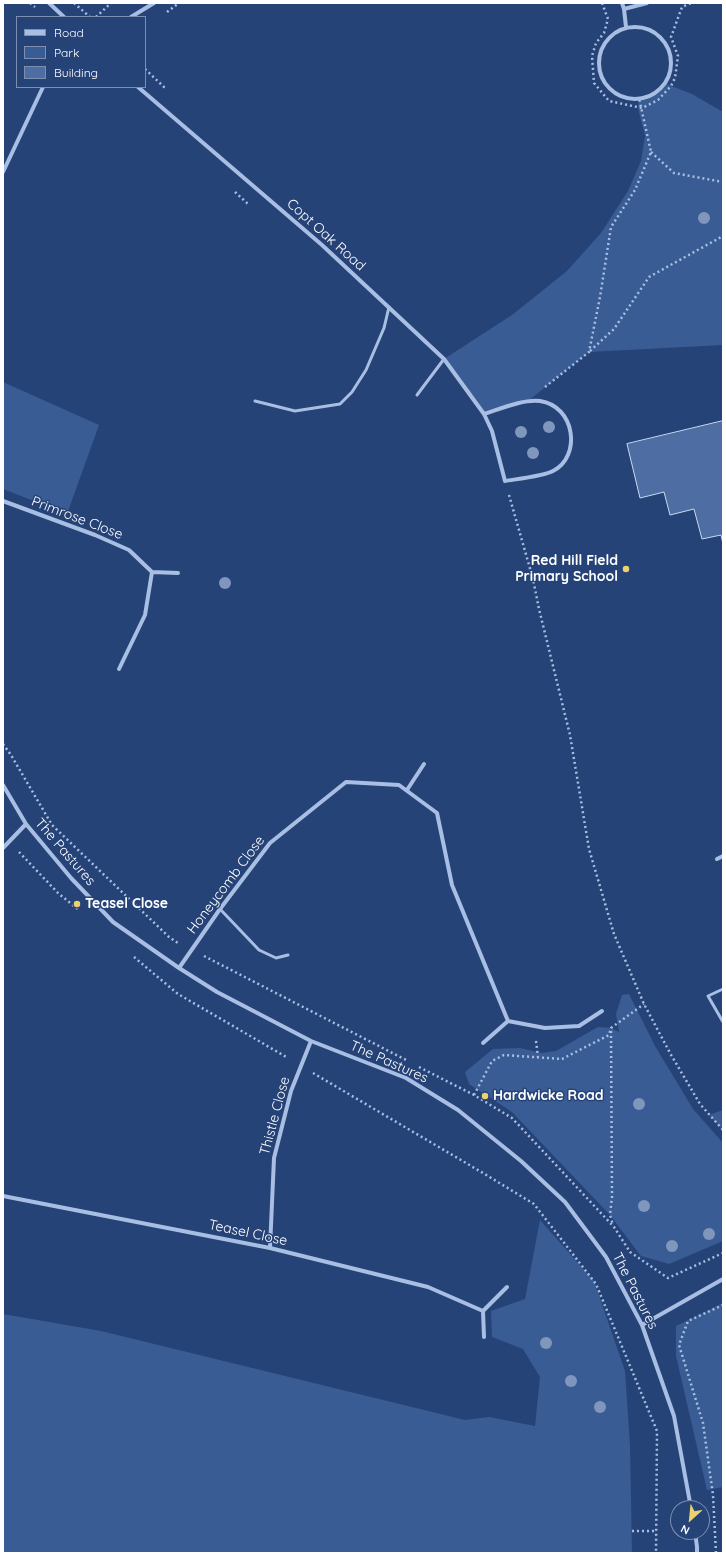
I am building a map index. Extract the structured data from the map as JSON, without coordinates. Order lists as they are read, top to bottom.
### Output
{
  "streets": {
    "street": [
      "Copt Oak Road",
      "Primrose Close",
      "The Pastures",
      "Honeycomb Close",
      "Thistle Close",
      "Teasel Close"
    ]
  },
  "crossings": [
    ["The Pastures", "Honeycomb Close"],
    ["The Pastures", "Thistle Close"],
    ["Thistle Close", "Teasel Close"]
  ],
  "places": ["Red Hill Field Primary School", "Teasel Close", "Hardwicke Road"],
  "legend": ["Road", "Park", "Building"],
  "north": "bottom left"
}
